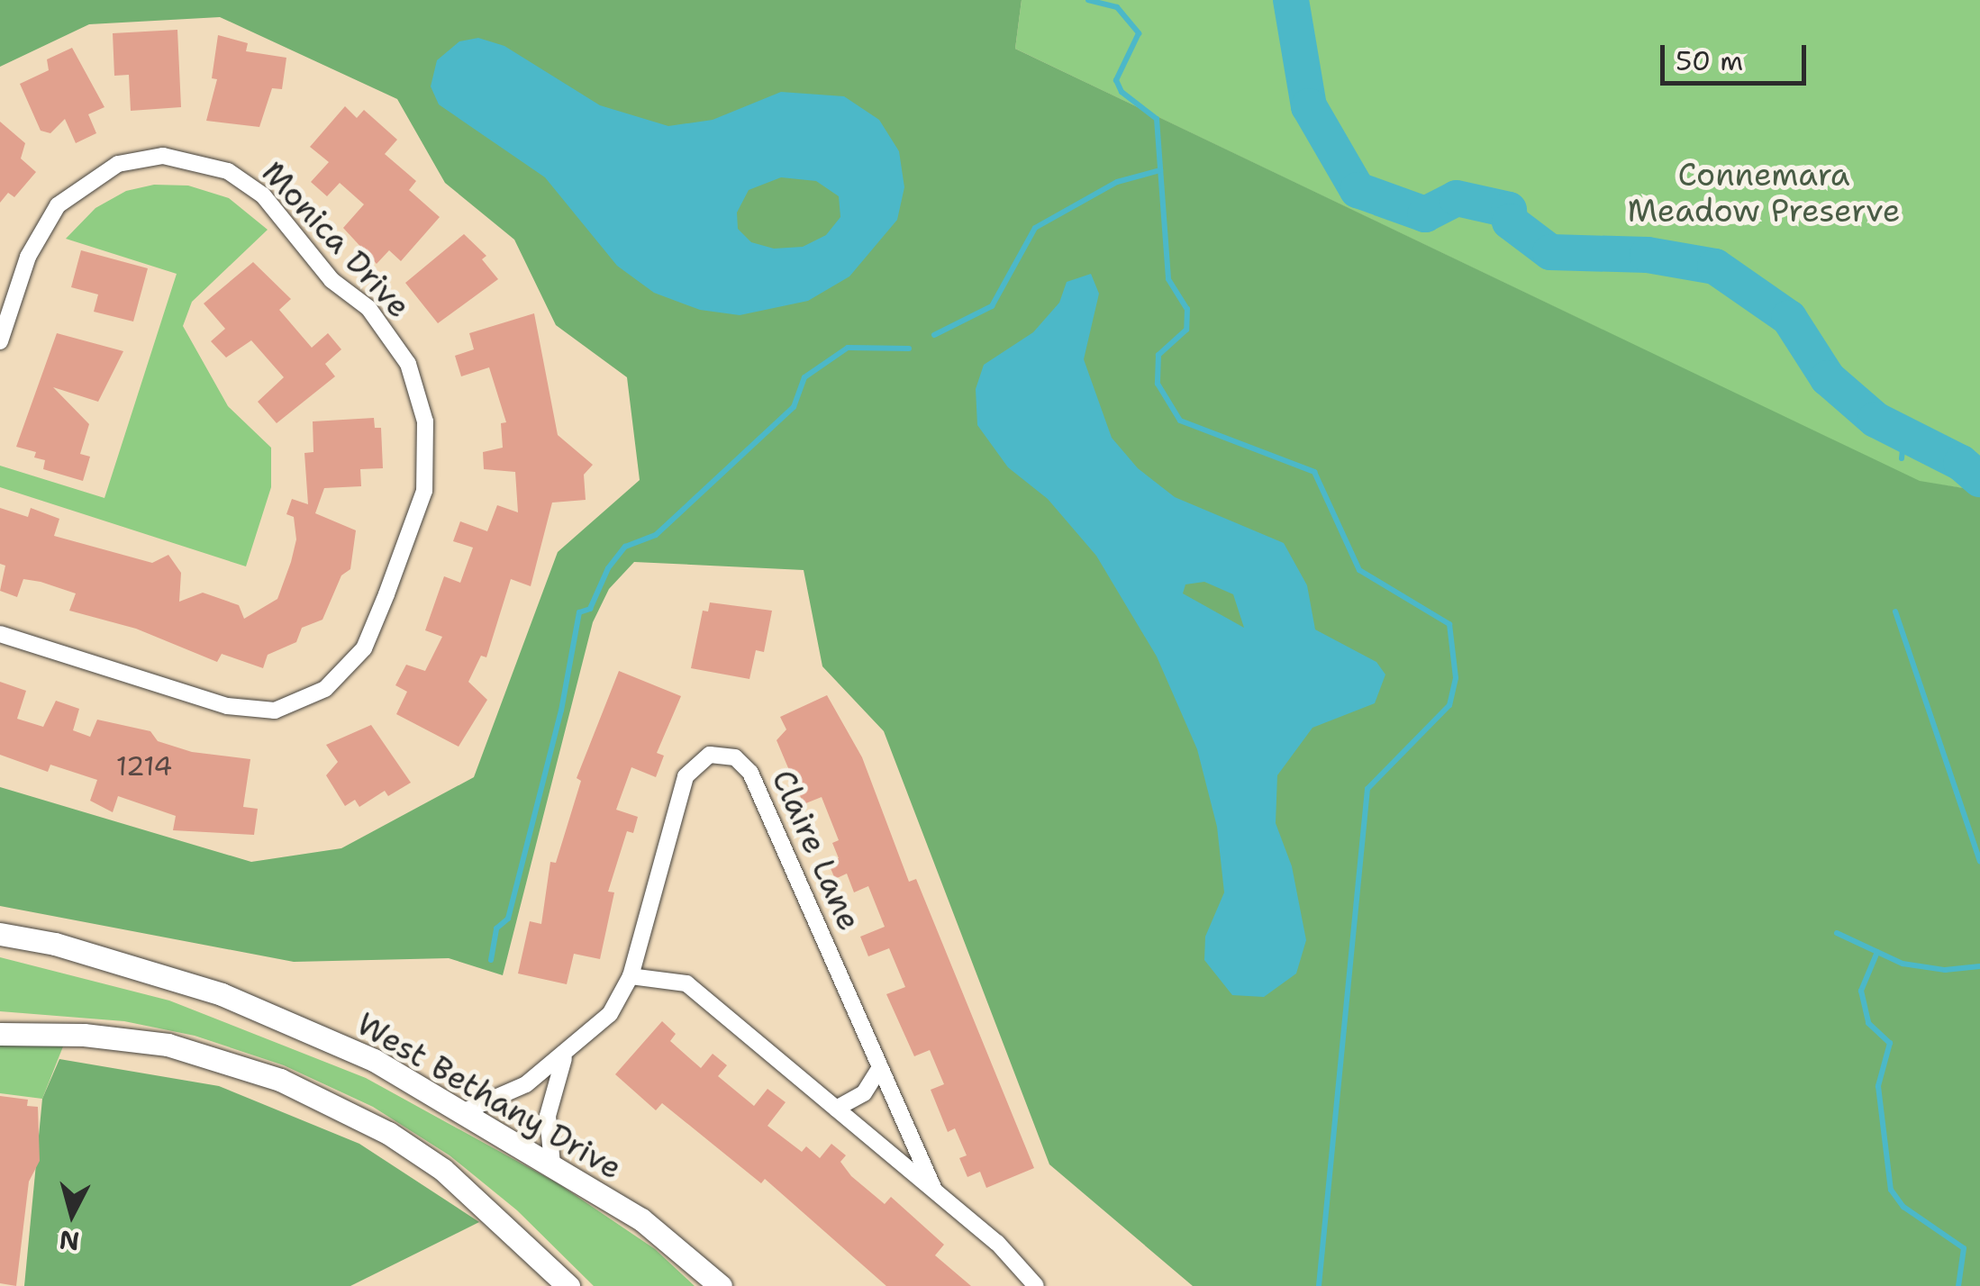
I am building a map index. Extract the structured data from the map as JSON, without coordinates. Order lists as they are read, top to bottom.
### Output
{
  "streets": {
    "main road": ["West Bethany Drive"],
    "street": ["Monica Drive", "Claire Lane"]
  },
  "crossings": [
    ["Claire Lane", "West Bethany Drive"]
  ],
  "parks": ["Connemara Meadow Preserve"],
  "house_numbers": ["1214"],
  "scale_bar": "50 m",
  "north": "bottom"
}
